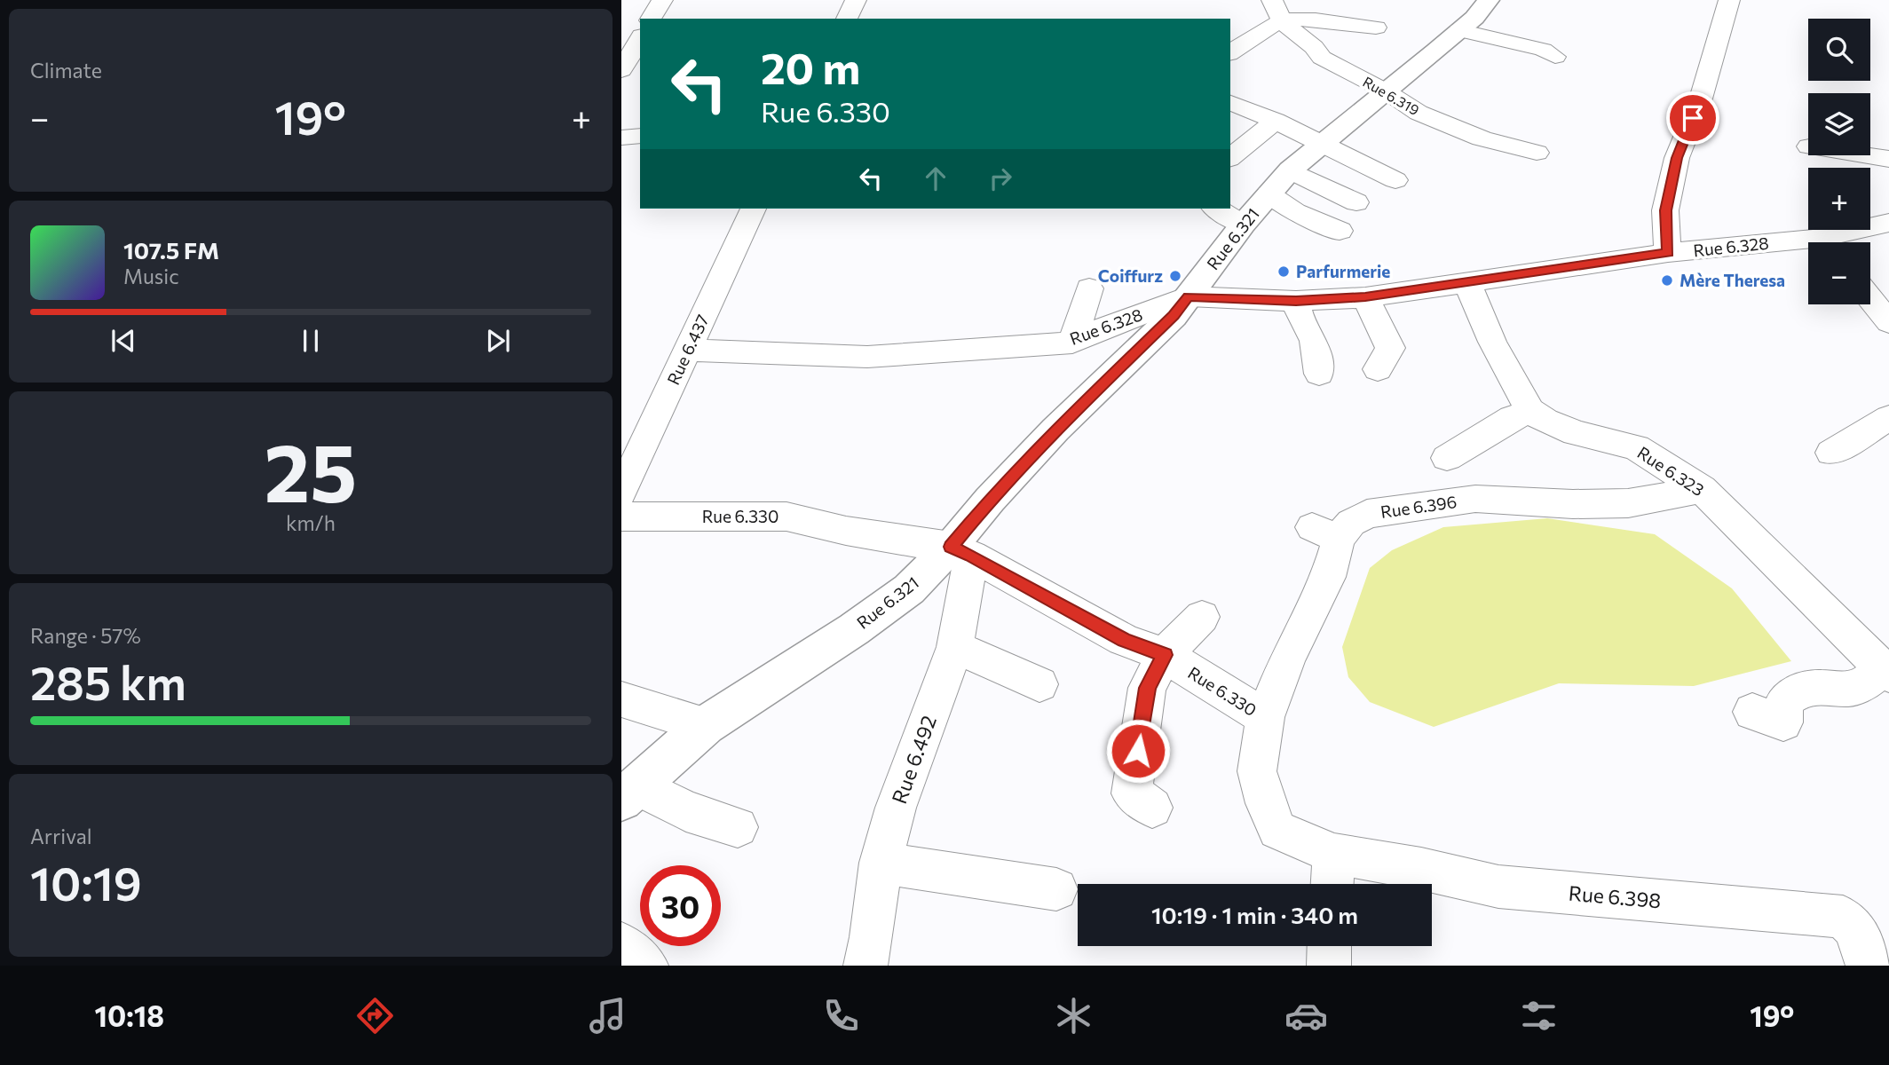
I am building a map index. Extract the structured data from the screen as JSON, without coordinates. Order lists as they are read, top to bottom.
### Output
{
  "streets": {
    "street": [
      "Rue 6.319",
      "Rue 6.321",
      "Rue 6.328",
      "Rue 6.437",
      "Rue 6.323",
      "Rue 6.396",
      "Rue 6.330",
      "Rue 6.492",
      "Rue 6.398"
    ]
  },
  "crossings": [
    ["Rue 6.319", "Rue 6.321"],
    ["Rue 6.321", "Rue 6.328"],
    ["Rue 6.321", "Rue 6.330"],
    ["Rue 6.321", "Rue 6.492"],
    ["Rue 6.328", "Rue 6.437"],
    ["Rue 6.323", "Rue 6.396"],
    ["Rue 6.396", "Rue 6.330"],
    ["Rue 6.330", "Rue 6.492"],
    ["Rue 6.330", "Rue 6.398"]
  ],
  "places": ["Parfurmerie", "Coiffurz", "Mère Theresa"],
  "page": {
    "tile": [
      "Climate",
      ["25", "km/h"],
      ["Range · 57%", "285 km"],
      ["Arrival", "10:19"]
    ],
    "map_buttons": ["+", "−"],
    "turn": ["20 m", "Rue 6.330"],
    "heat": ["−", "19°", "+"],
    "song": ["107.5 FM", "Music"],
    "limit": "30",
    "trip": "10:19 · 1 min · 340 m",
    "tabs": ["10:18", "19°"]
  }
}
